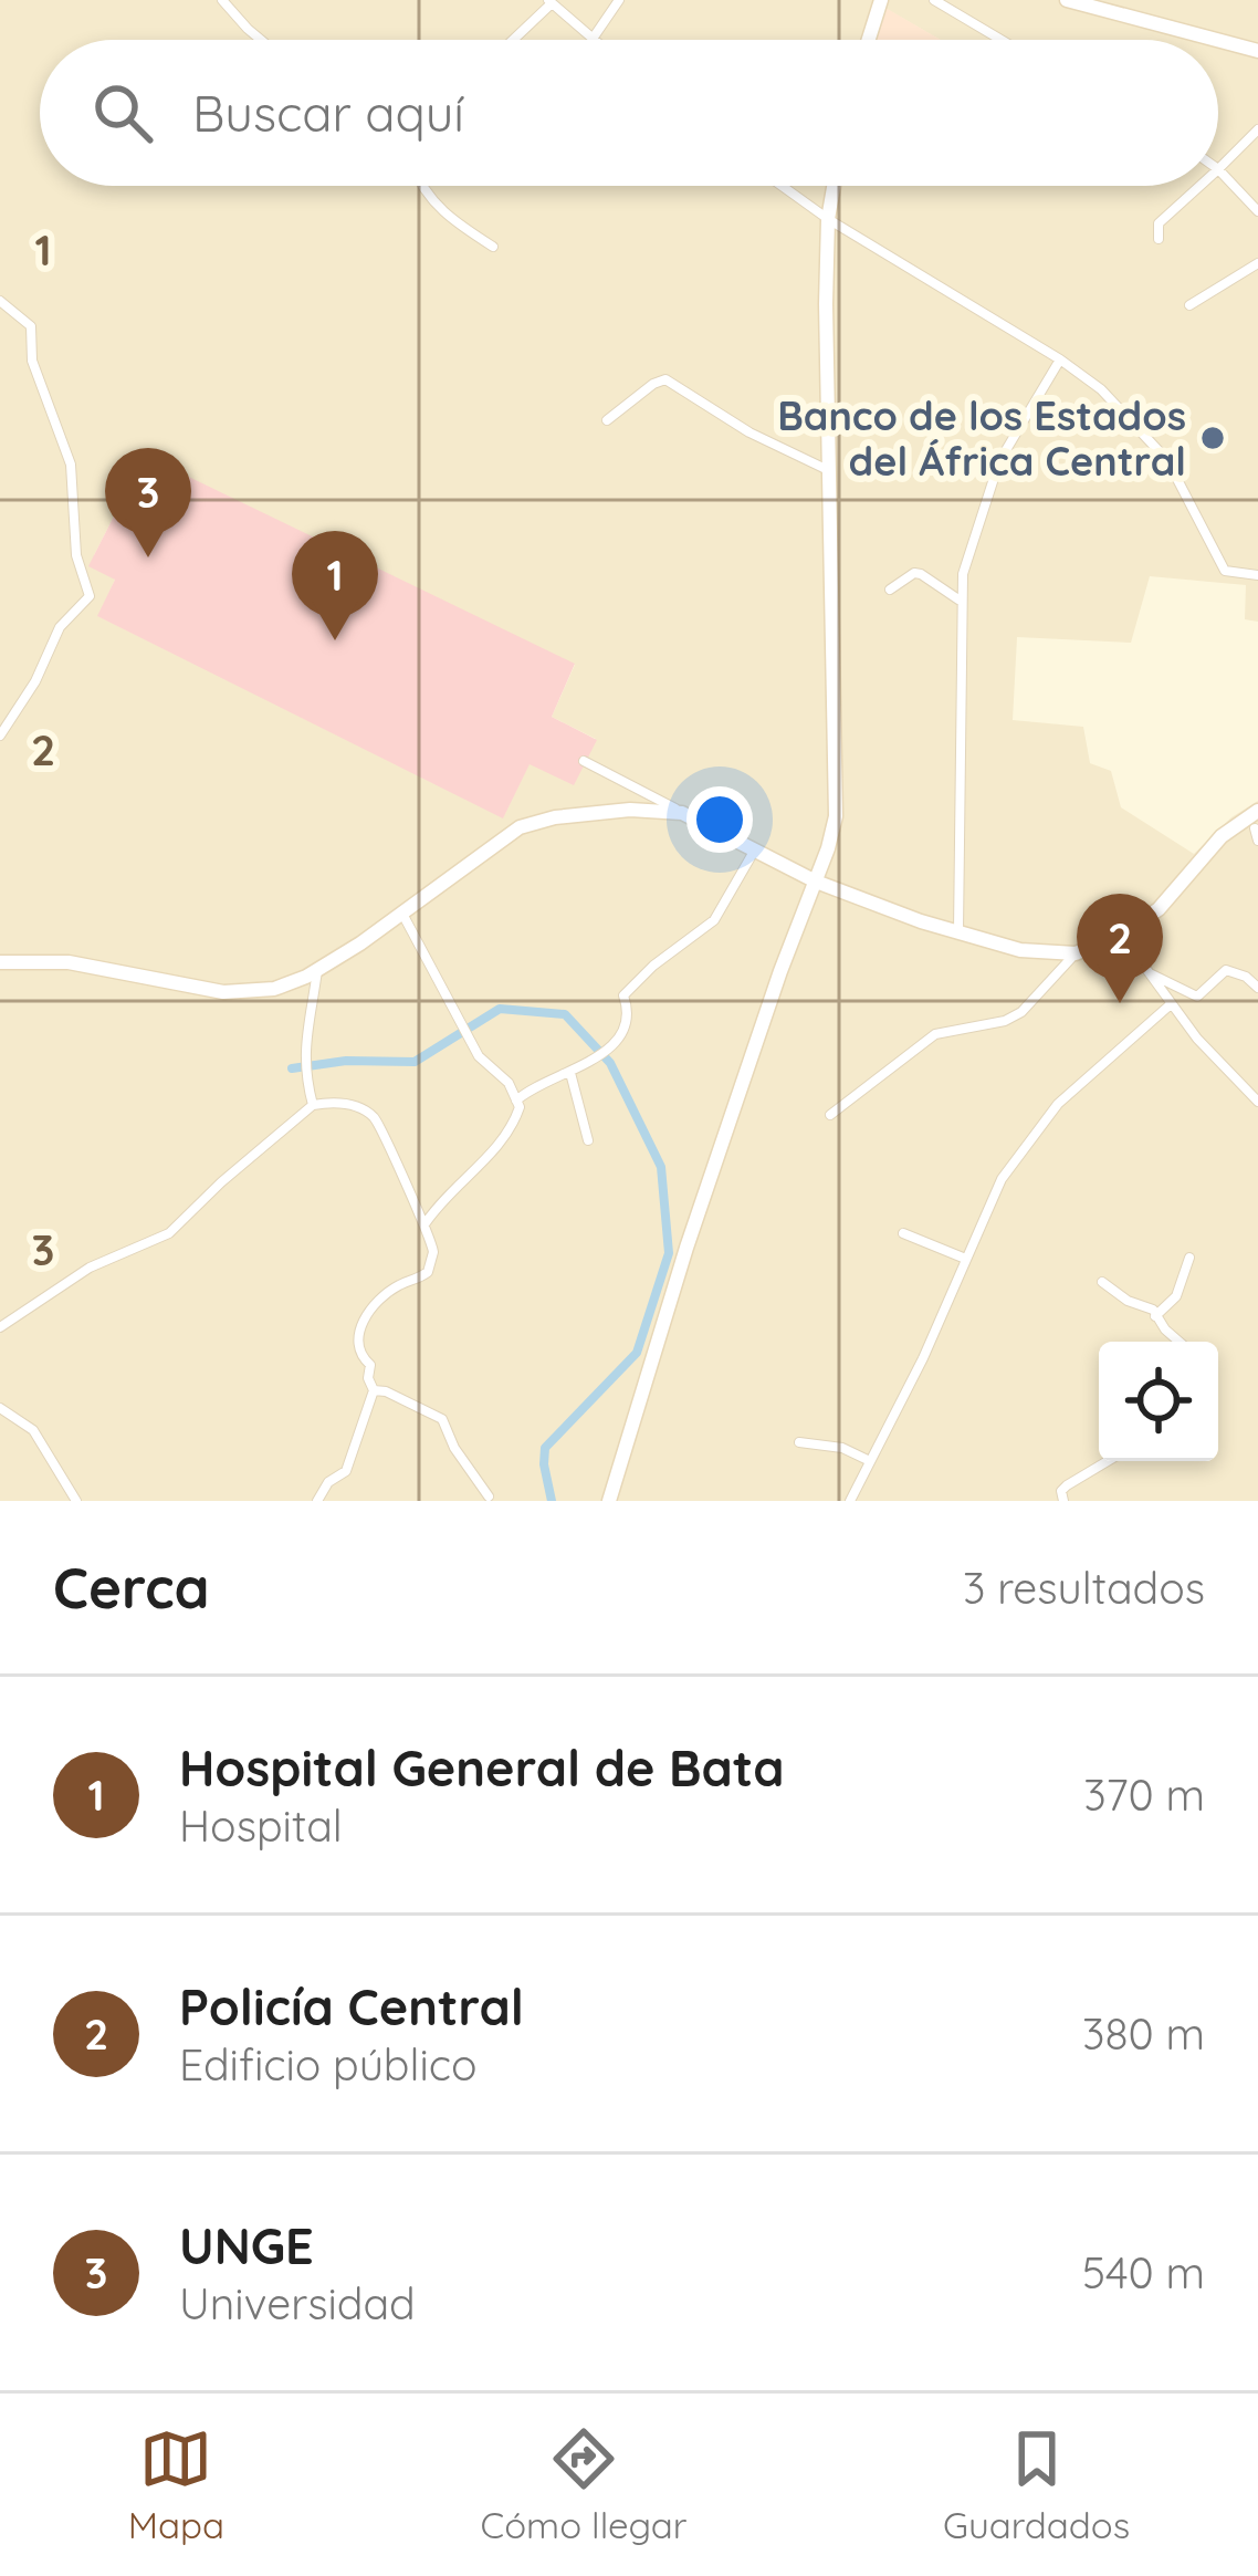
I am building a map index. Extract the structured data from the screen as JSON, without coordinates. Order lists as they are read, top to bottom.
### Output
{
  "places": ["Banco de los Estados del África Central"],
  "page": {
    "search": "Buscar aquí",
    "pins": ["3", "1", "2"],
    "heading": ["Cerca", "3 resultados"],
    "list": [
      {
        "mark": "1",
        "name": "Hospital General de Bata",
        "note": "Hospital",
        "value": "370 m"
      },
      {
        "mark": "2",
        "name": "Policía Central",
        "note": "Edificio público",
        "value": "380 m"
      },
      {
        "mark": "3",
        "name": "UNGE",
        "note": "Universidad",
        "value": "540 m"
      }
    ],
    "nav": ["Mapa", "Cómo llegar", "Guardados"]
  },
  "grid": {
    "rows": ["1", "2", "3"]
  }
}
